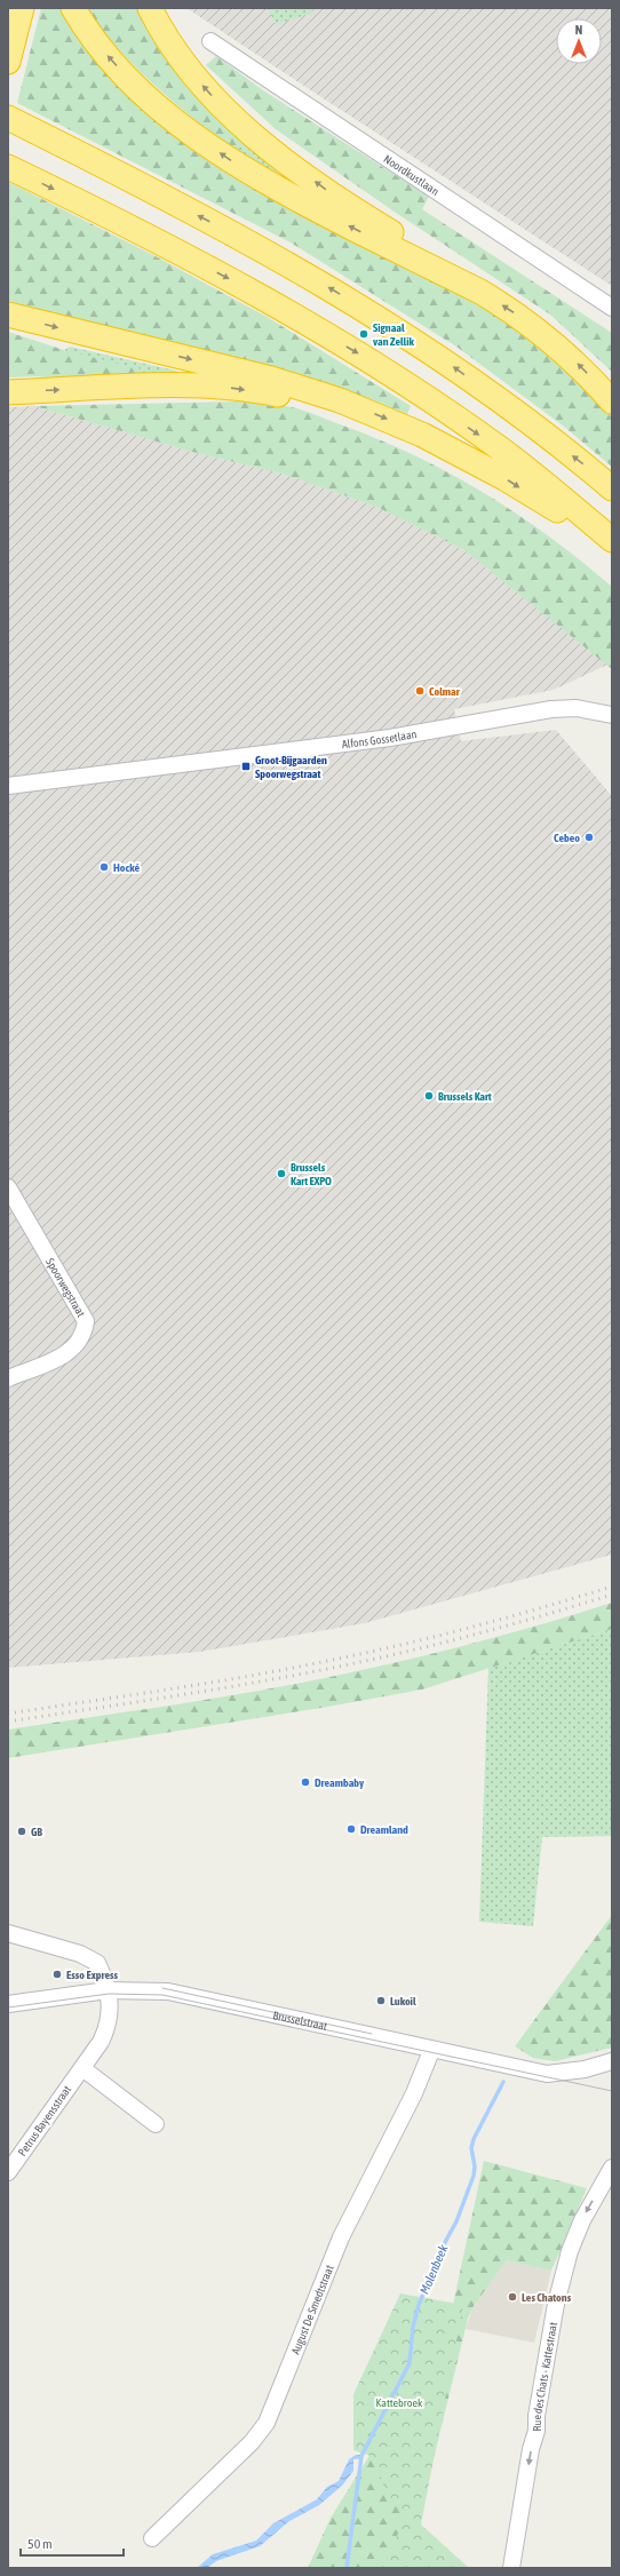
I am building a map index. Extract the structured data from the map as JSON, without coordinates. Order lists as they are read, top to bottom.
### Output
{
  "streets": {
    "street": [
      "Noordkustlaan",
      "Alfons Gossetlaan",
      "Spoorwegstraat",
      "Brusselstraat",
      "Petrus Bayensstraat",
      "August De Smedtstraat",
      "Rue des Chats - Kattestraat"
    ]
  },
  "crossings": [
    ["Brusselstraat", "Petrus Bayensstraat"],
    ["Brusselstraat", "August De Smedtstraat"]
  ],
  "one_way": ["Rue des Chats - Kattestraat"],
  "water": ["Molenbeek"],
  "parks": ["Kattebroek"],
  "places": {
    "other": [
      "Signaal van Zellik",
      "Colmar",
      "Cebeo",
      "Hocké",
      "Brussels Kart",
      "Brussels Kart EXPO",
      "Dreambaby",
      "Dreamland",
      "GB",
      "Esso Express",
      "Lukoil",
      "Les Chatons"
    ],
    "transit": ["Groot-Bijgaarden Spoorwegstraat"]
  },
  "scale_bar": "50 m",
  "north": "top"
}
